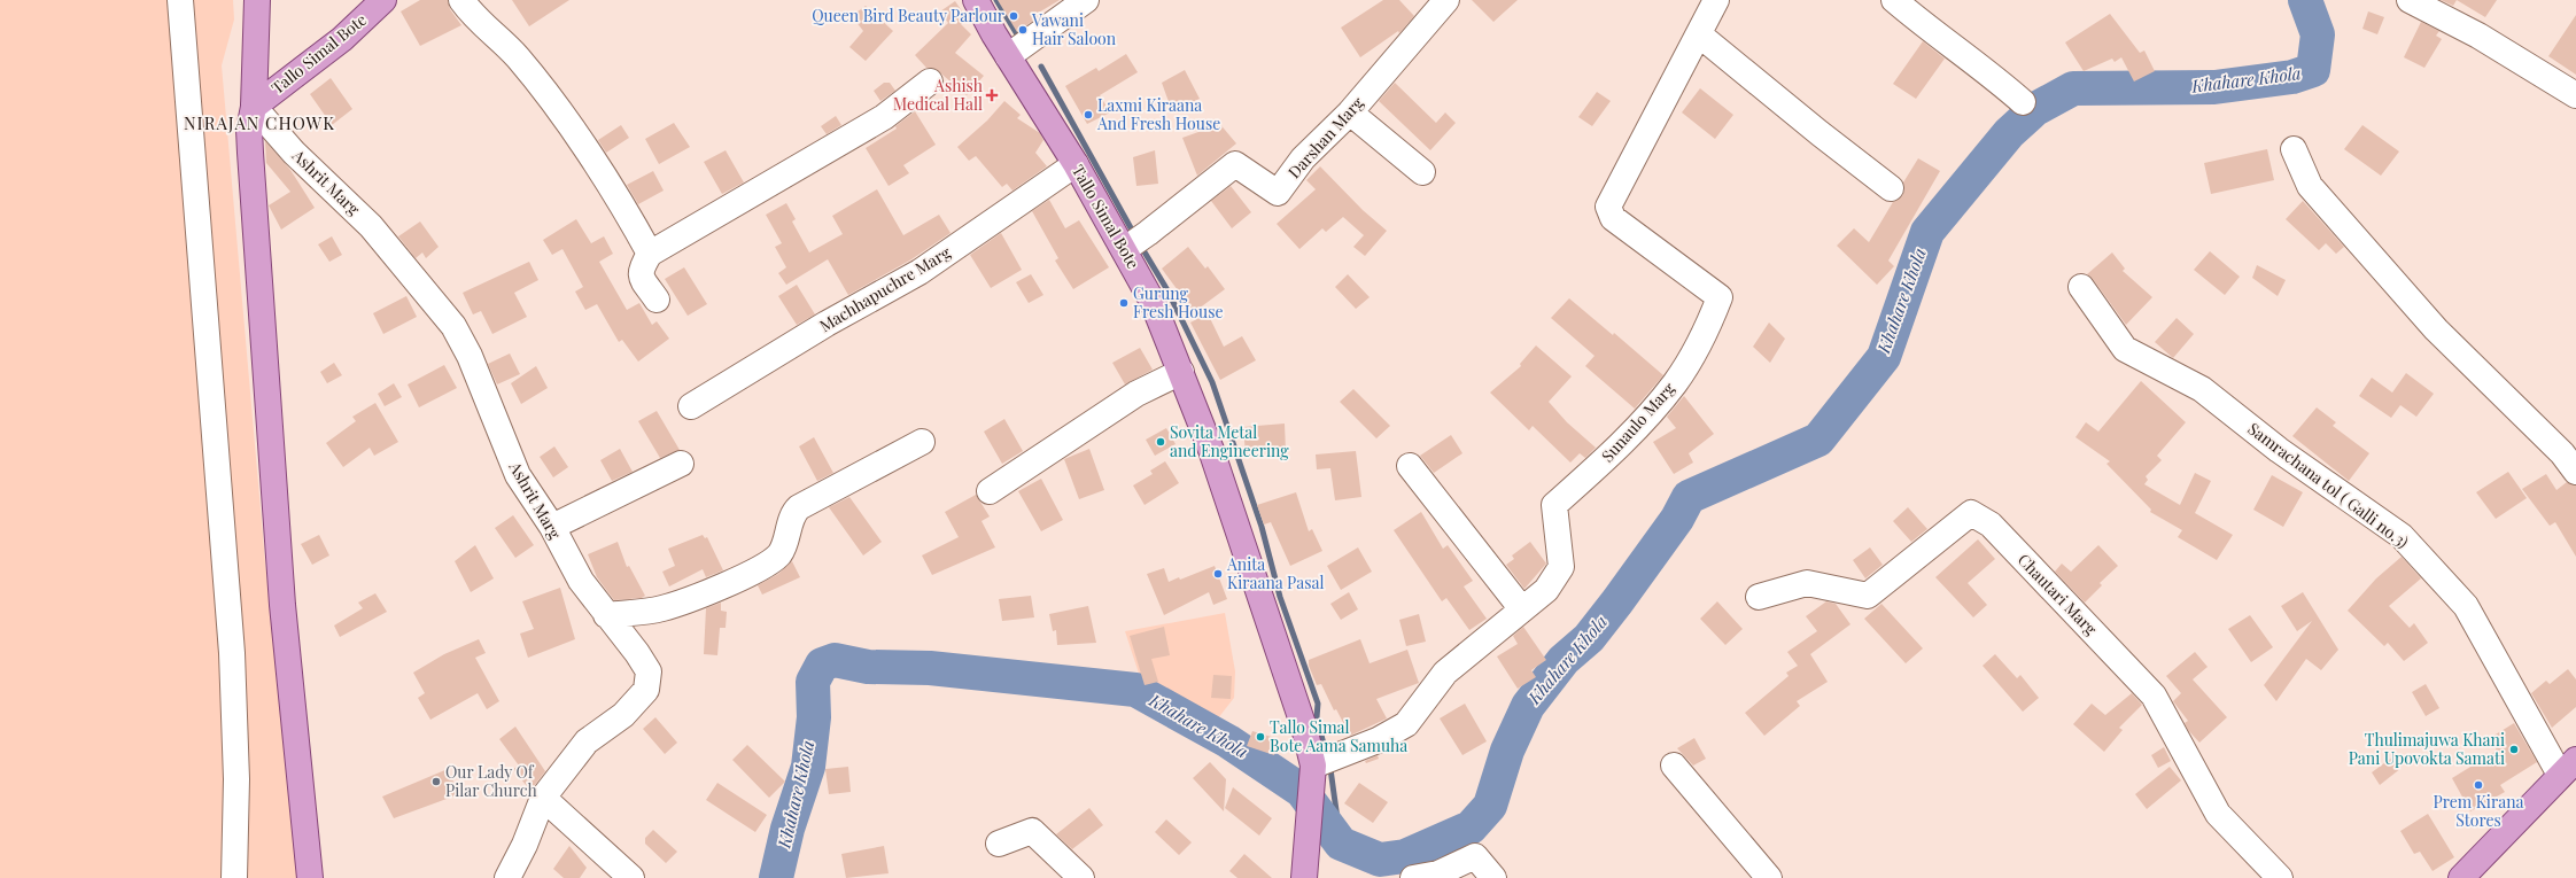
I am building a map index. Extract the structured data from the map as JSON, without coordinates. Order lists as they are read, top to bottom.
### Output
{
  "streets": {
    "main road": ["Tallo Simal Bote"],
    "street": [
      "Darshan Marg",
      "Ashrit Marg",
      "Machhapuchre Marg",
      "Sunaulo Marg",
      "Samrachana tol ( Galli no.3)",
      "Chautari Marg"
    ]
  },
  "crossings": [
    ["Tallo Simal Bote", "Darshan Marg"],
    ["Tallo Simal Bote", "Ashrit Marg"],
    ["Tallo Simal Bote", "Machhapuchre Marg"],
    ["Tallo Simal Bote", "Sunaulo Marg"]
  ],
  "districts": ["NIRAJAN CHOWK"],
  "water": ["Khahare Khola"],
  "places": {
    "other": [
      "Queen Bird Beauty Parlour",
      "Vawani Hair Saloon",
      "Laxmi Kiraana And Fresh House",
      "Gurung Fresh House",
      "Sovita Metal and Engineering",
      "Anita Kiraana Pasal",
      "Tallo Simal Bote Aama Samuha",
      "Thulimajuwa Khani Pani Upovokta Samati",
      "Our Lady Of Pilar Church",
      "Prem Kirana Stores"
    ],
    "health": ["Ashish Medical Hall"]
  }
}
